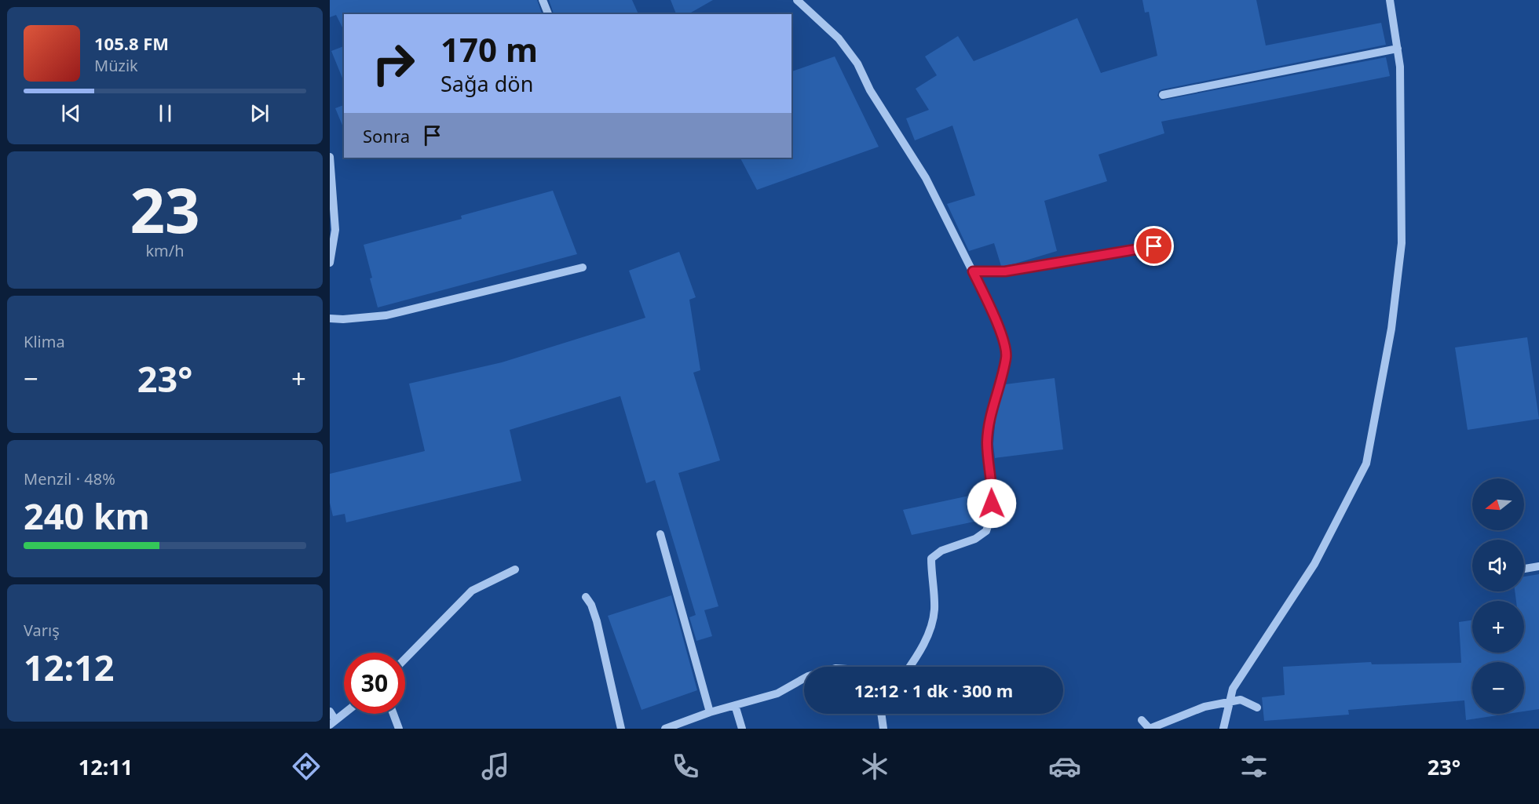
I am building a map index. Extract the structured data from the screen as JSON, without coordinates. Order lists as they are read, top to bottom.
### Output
{
  "north": "left",
  "page": {
    "turn": ["170 m", "Sağa dön"],
    "song": ["105.8 FM", "Müzik"],
    "then": "Sonra",
    "tile": [
      ["23", "km/h"],
      "Klima",
      ["Menzil · 48%", "240 km"],
      ["Varış", "12:12"]
    ],
    "heat": ["−", "23°", "+"],
    "map_buttons": ["+", "−"],
    "limit": "30",
    "trip": "12:12 · 1 dk · 300 m",
    "tabs": ["12:11", "23°"]
  }
}
